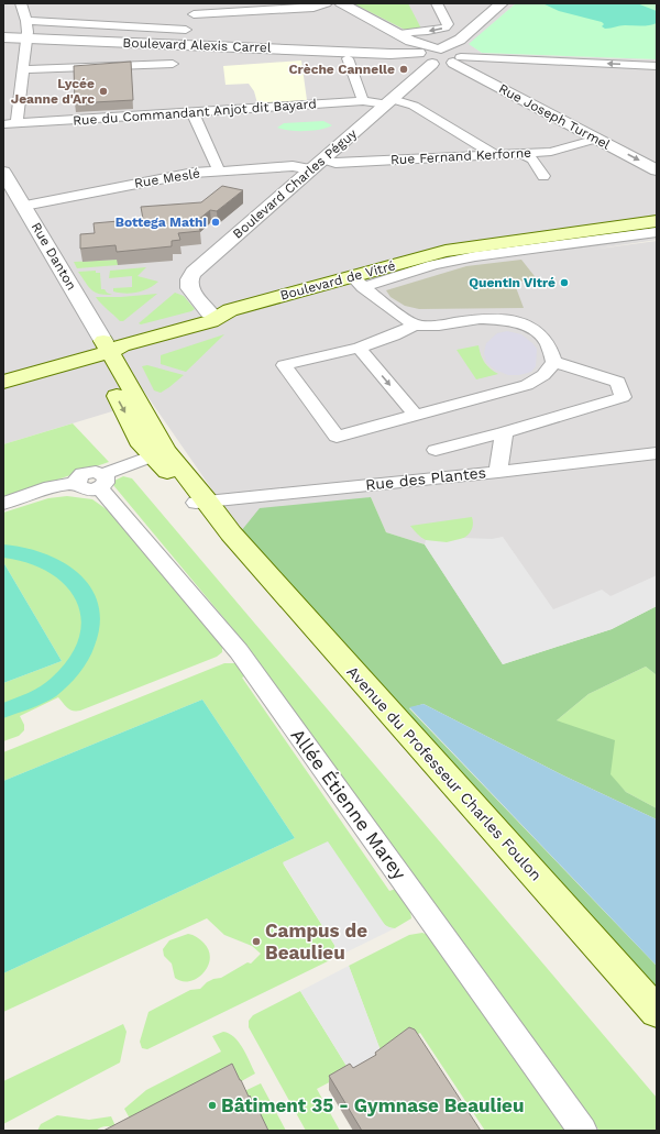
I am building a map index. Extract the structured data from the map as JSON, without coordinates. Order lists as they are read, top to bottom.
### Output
{
  "streets": {
    "main road": ["Boulevard de Vitré", "Avenue du Professeur Charles Foulon"],
    "street": [
      "Boulevard Alexis Carrel",
      "Rue du Commandant Anjot dit Bayard",
      "Rue Joseph Turmel",
      "Rue Fernand Kerforne",
      "Rue Meslé",
      "Boulevard Charles Péguy",
      "Rue Danton",
      "Rue des Plantes",
      "Allée Étienne Marey"
    ]
  },
  "crossings": [
    ["Boulevard Alexis Carrel", "Rue Joseph Turmel"],
    ["Boulevard Alexis Carrel", "Boulevard Charles Péguy"],
    ["Rue du Commandant Anjot dit Bayard", "Rue Fernand Kerforne"],
    ["Rue du Commandant Anjot dit Bayard", "Boulevard Charles Péguy"],
    ["Rue Joseph Turmel", "Rue Fernand Kerforne"],
    ["Rue Joseph Turmel", "Boulevard Charles Péguy"],
    ["Rue Fernand Kerforne", "Rue Meslé"],
    ["Rue Fernand Kerforne", "Boulevard Charles Péguy"],
    ["Rue Meslé", "Boulevard Charles Péguy"],
    ["Rue Meslé", "Rue Danton"],
    ["Boulevard Charles Péguy", "Boulevard de Vitré"],
    ["Rue Danton", "Boulevard de Vitré"],
    ["Rue Danton", "Avenue du Professeur Charles Foulon"],
    ["Boulevard de Vitré", "Avenue du Professeur Charles Foulon"],
    ["Rue des Plantes", "Avenue du Professeur Charles Foulon"]
  ],
  "places": [
    "Crèche Cannelle",
    "Lycée Jeanne d'Arc",
    "Bottega Mathi",
    "Quentin Vitré",
    "Campus de Beaulieu",
    "Bâtiment 35 - Gymnase Beaulieu"
  ]
}
